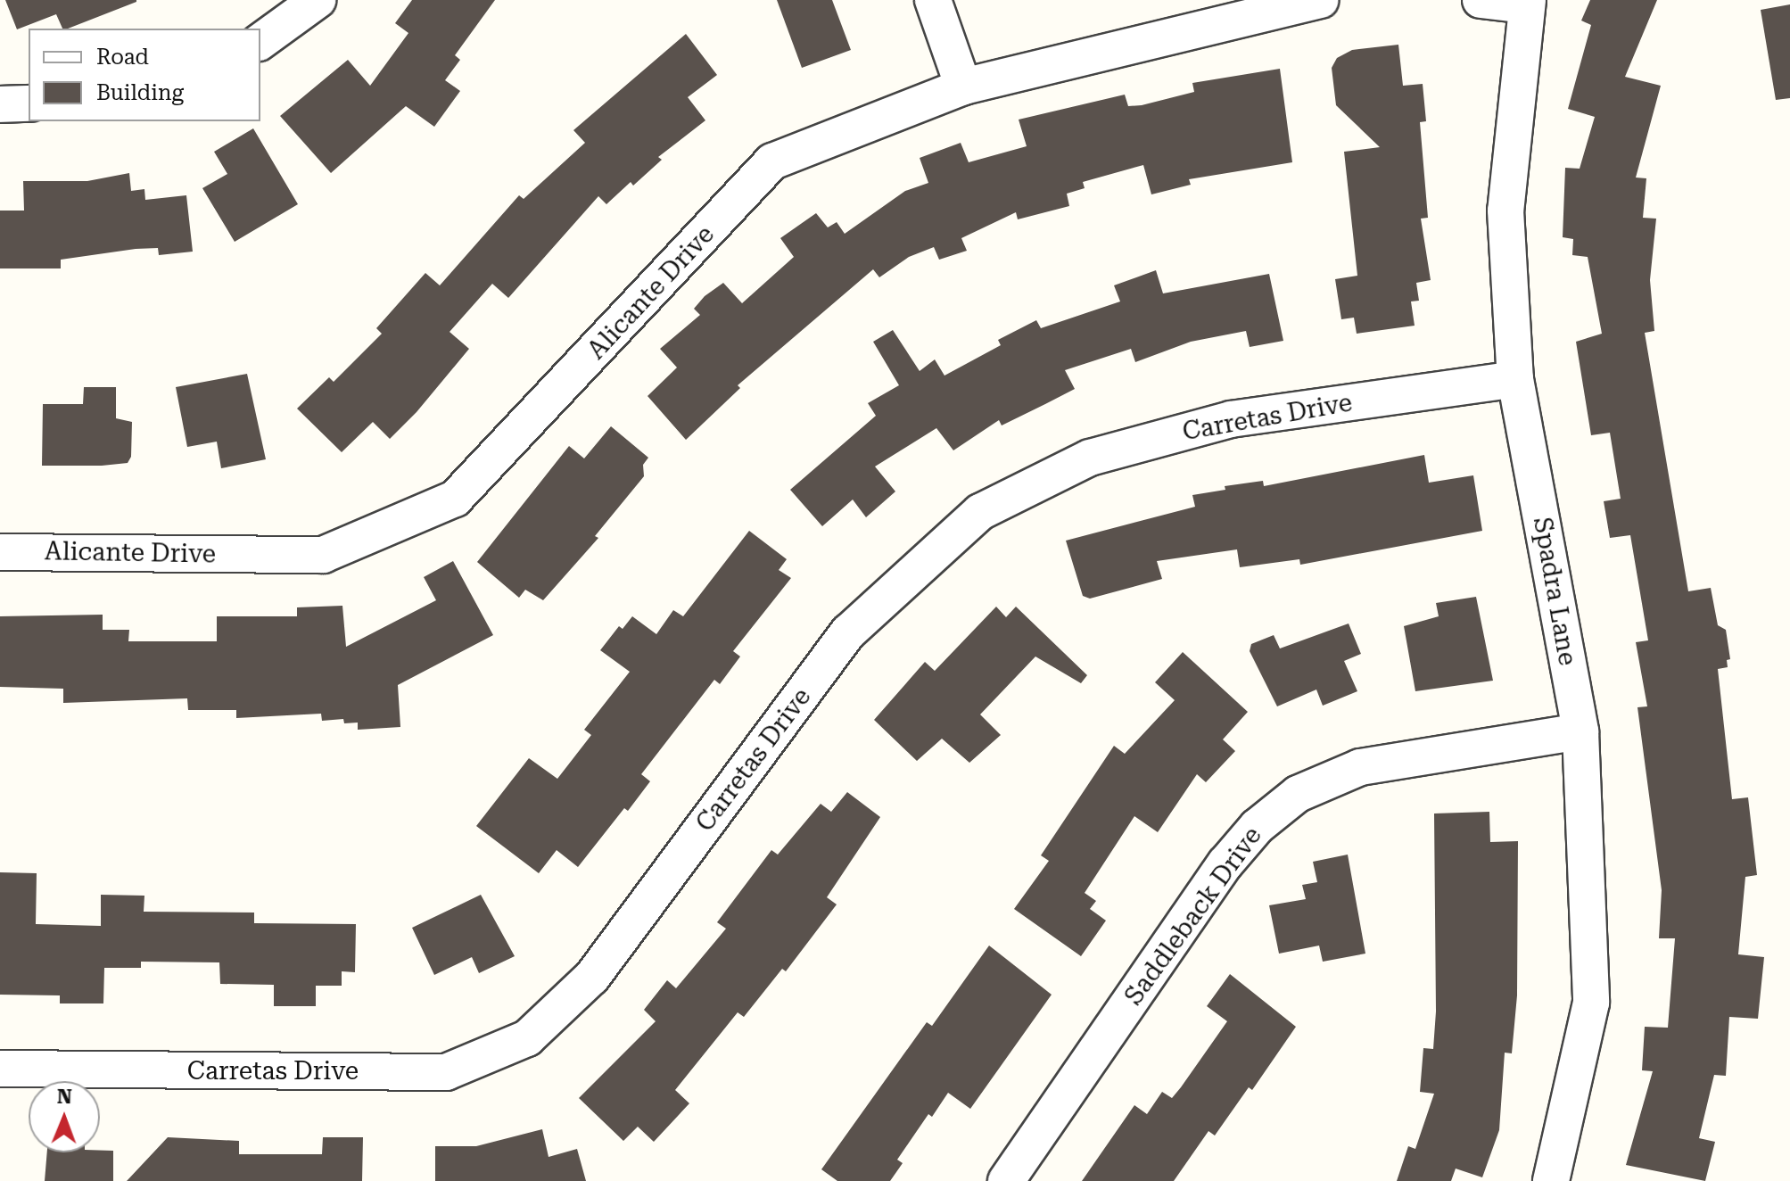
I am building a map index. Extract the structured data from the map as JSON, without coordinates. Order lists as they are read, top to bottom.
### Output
{
  "streets": {
    "street": [
      "Alicante Drive",
      "Carretas Drive",
      "Spadra Lane",
      "Saddleback Drive"
    ]
  },
  "crossings": [
    ["Carretas Drive", "Spadra Lane"],
    ["Spadra Lane", "Saddleback Drive"]
  ],
  "legend": ["Road", "Building"],
  "north": "top"
}
